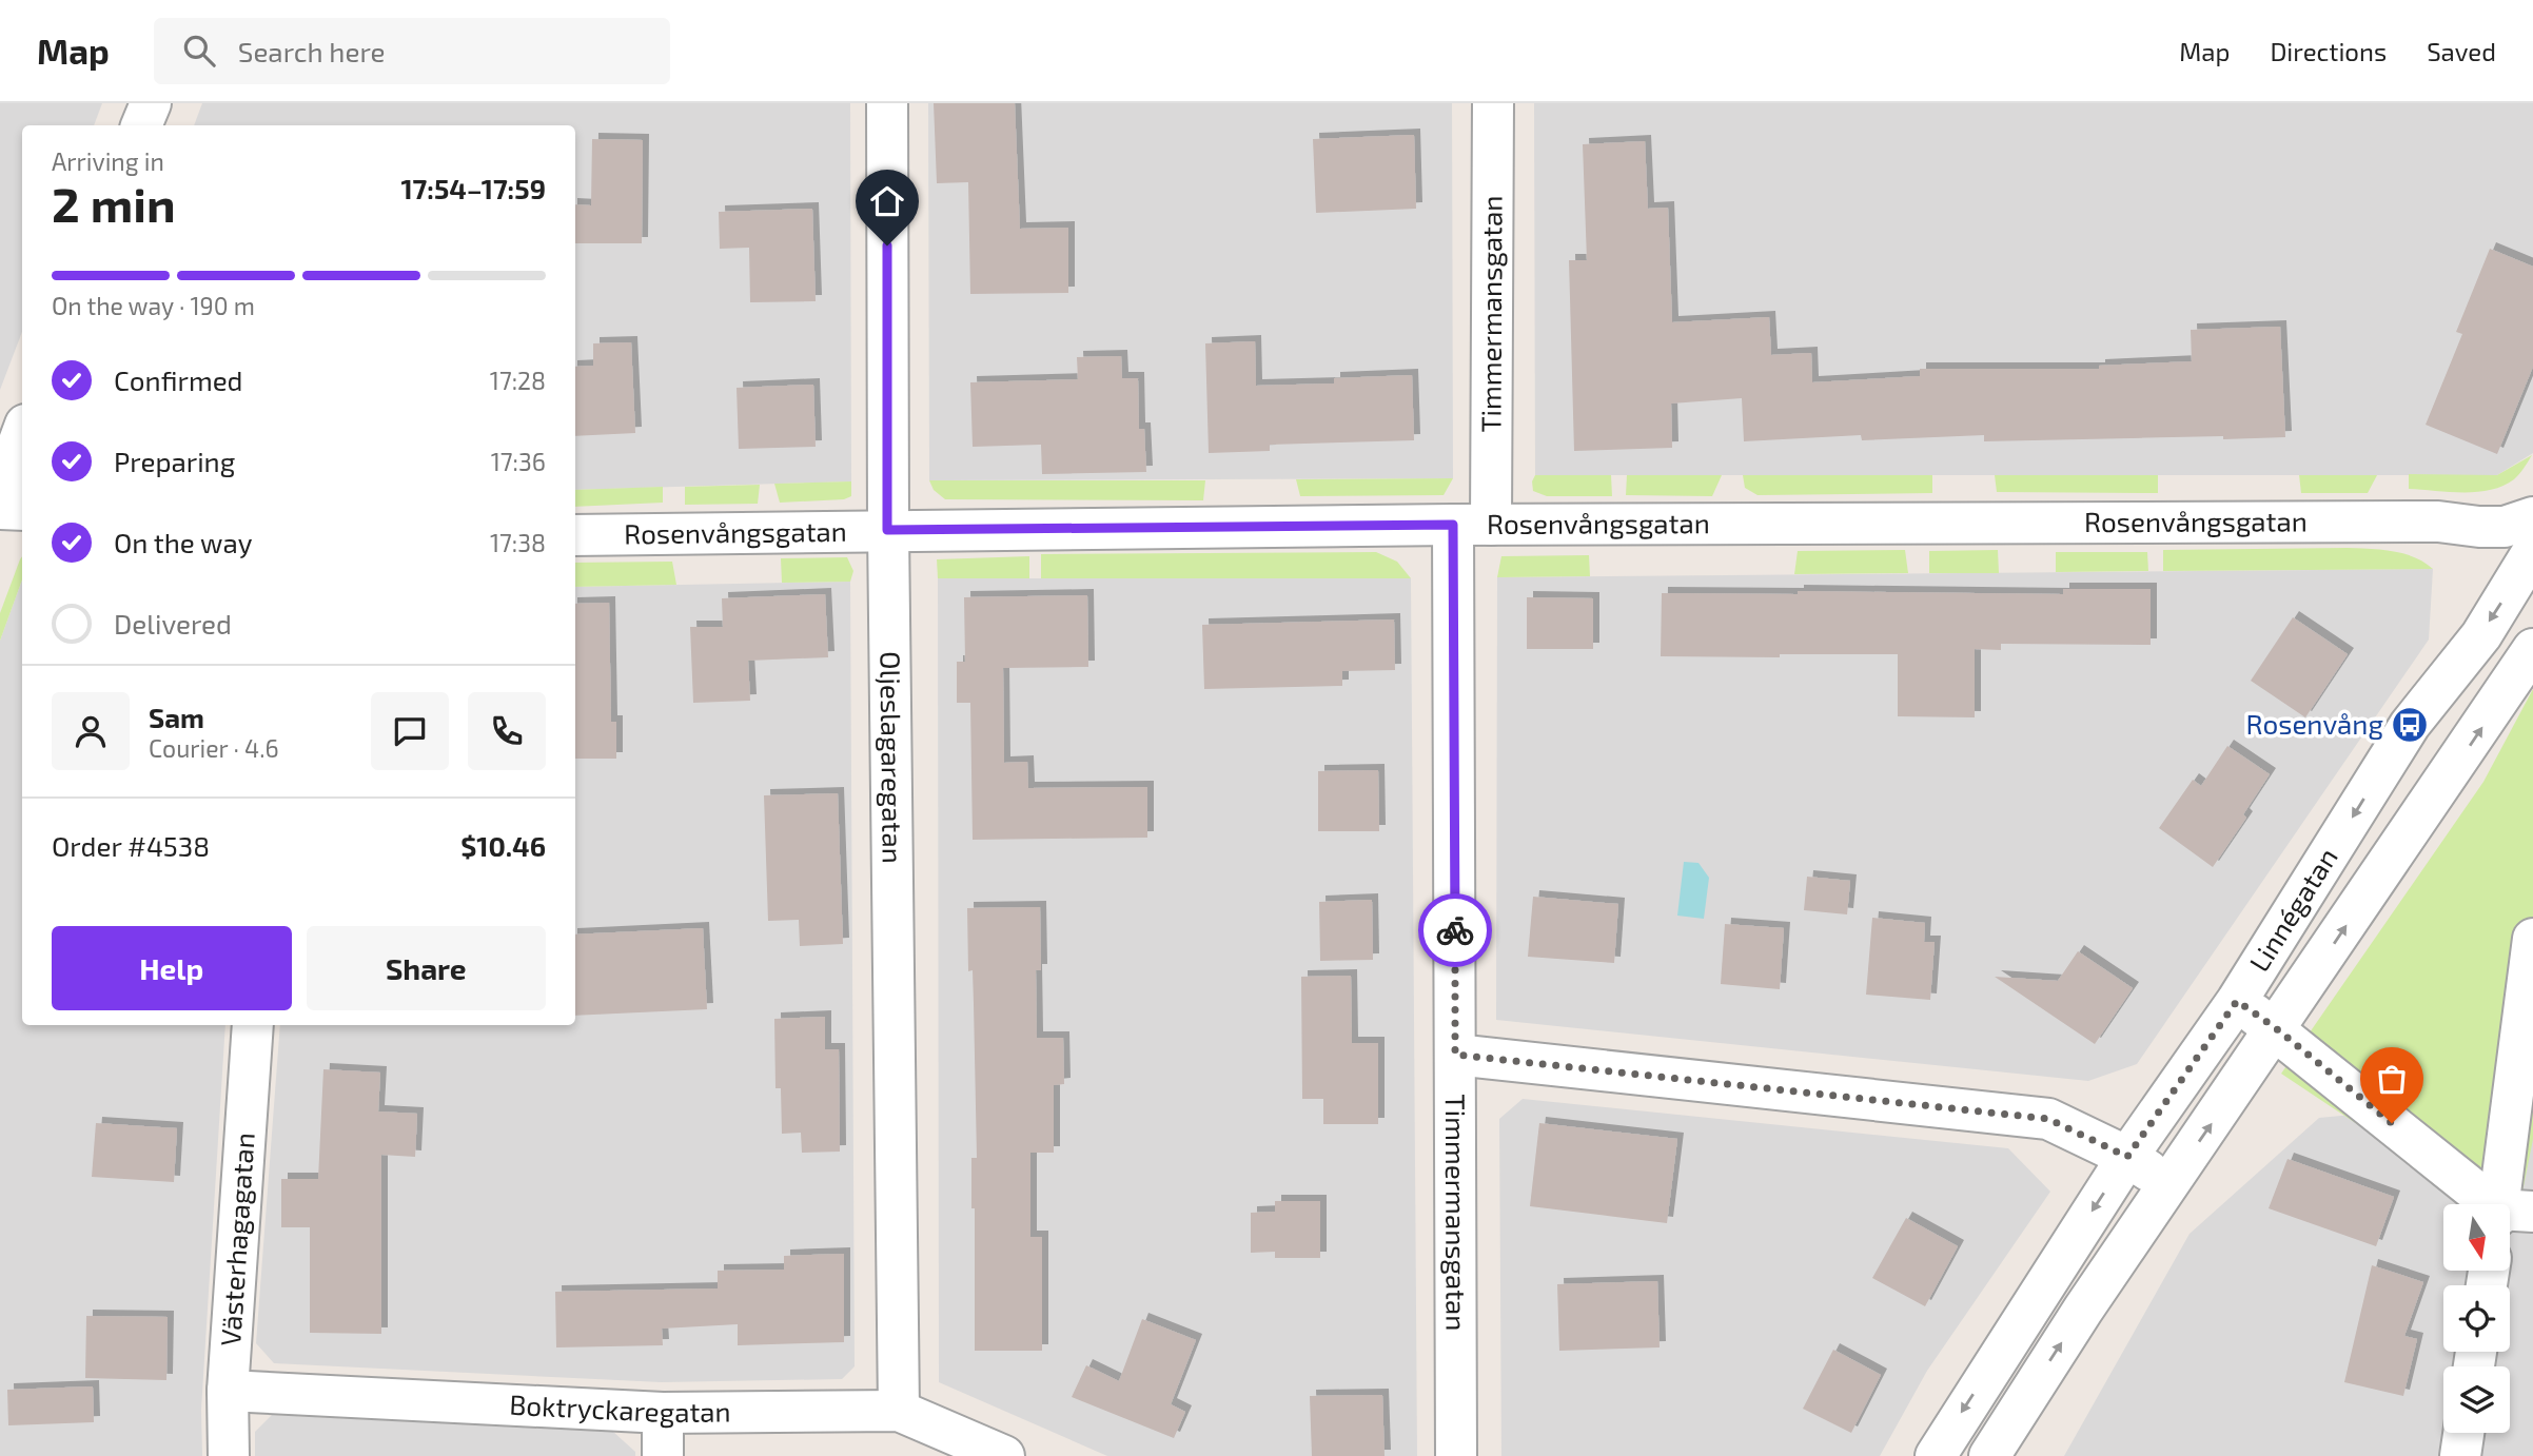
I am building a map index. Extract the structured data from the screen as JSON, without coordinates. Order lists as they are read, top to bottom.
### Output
{
  "streets": {
    "street": [
      "Timmermansgatan",
      "Rosenvångsgatan",
      "Oljeslagaregatan",
      "Linnégatan",
      "Västerhagagatan",
      "Boktryckaregatan"
    ]
  },
  "crossings": [
    ["Timmermansgatan", "Rosenvångsgatan"],
    ["Rosenvångsgatan", "Oljeslagaregatan"],
    ["Oljeslagaregatan", "Boktryckaregatan"],
    ["Västerhagagatan", "Boktryckaregatan"]
  ],
  "places": {
    "bus stop": ["Rosenvång"]
  },
  "north": "bottom",
  "page": {
    "header": "Map",
    "search": "Search here",
    "nav": ["Map", "Directions", "Saved"],
    "heading": ["2 min", "Arriving in", "17:54–17:59"],
    "panel": [
      "Sam",
      "Courier · 4.6",
      "Order #4538",
      "$10.46"
    ],
    "bar": "On the way · 190 m",
    "list": [
      ["Confirmed", "17:28"],
      ["Preparing", "17:36"],
      ["On the way", "17:38"],
      "Delivered"
    ],
    "buttons": ["Help", "Share"]
  }
}
